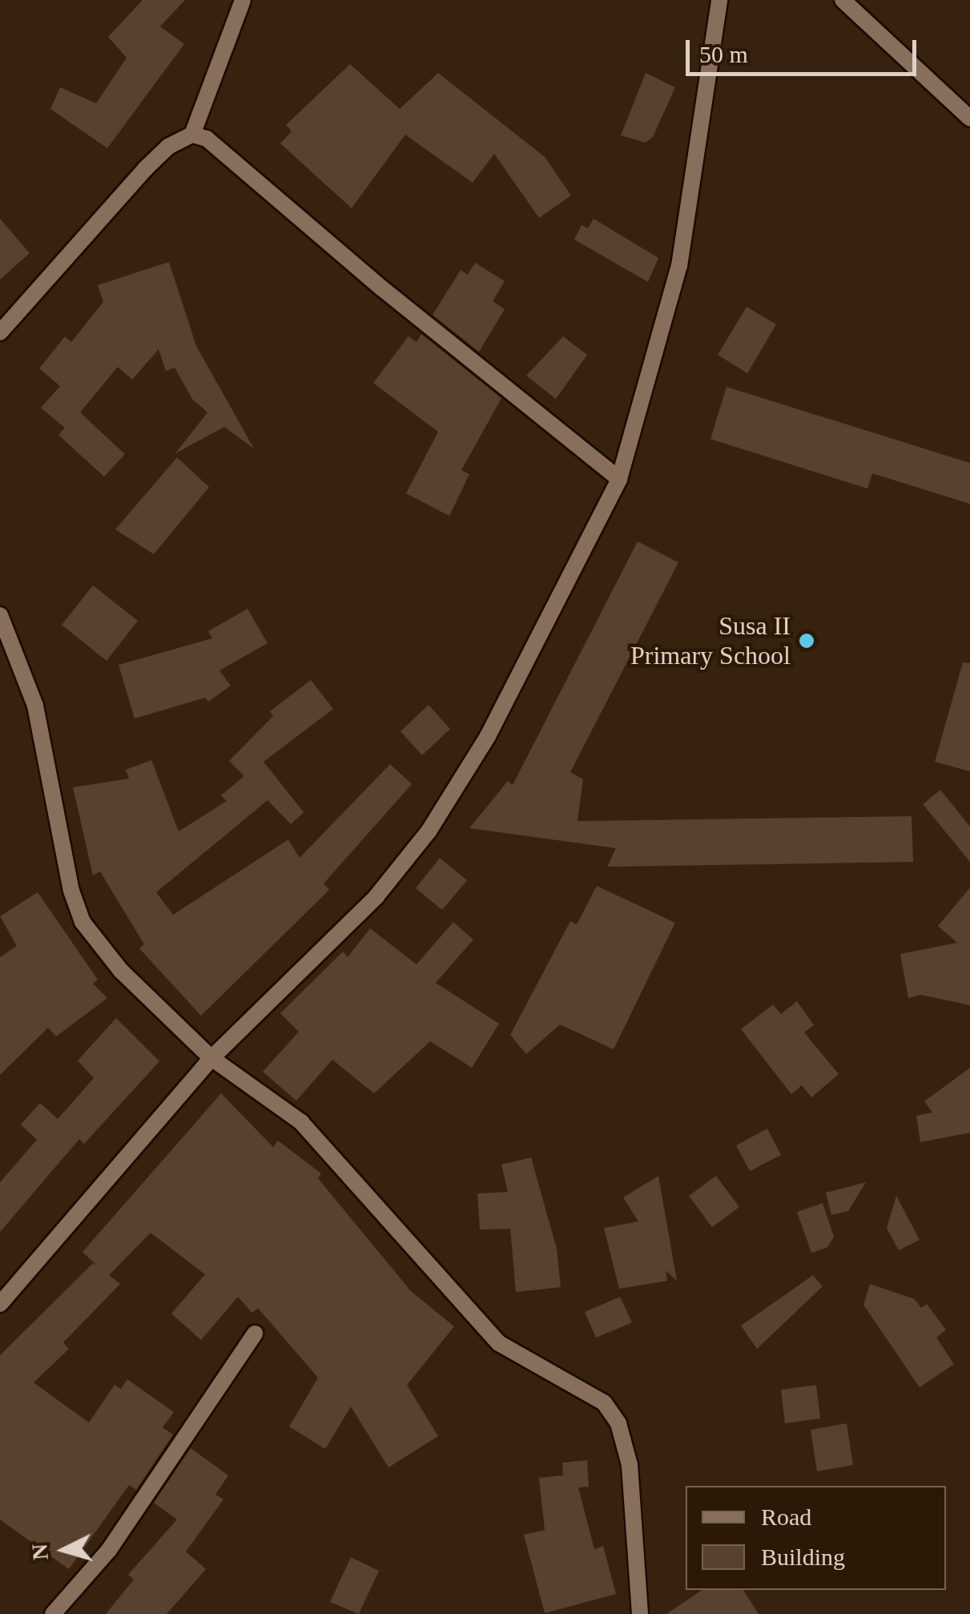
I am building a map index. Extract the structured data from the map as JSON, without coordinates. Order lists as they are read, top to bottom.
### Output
{
  "places": ["Susa II Primary School"],
  "legend": ["Road", "Building"],
  "scale_bar": "50 m",
  "north": "left"
}
